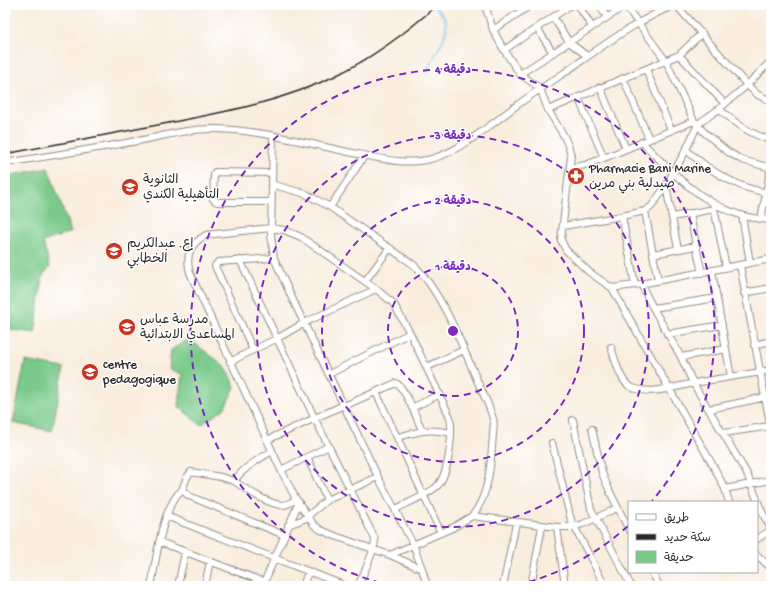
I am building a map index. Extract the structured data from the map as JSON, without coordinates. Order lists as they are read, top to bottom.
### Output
{
  "places": {
    "pharmacy": ["Pharmacie Bani Marine صيدلية بني مرين"],
    "school or university": [
      "الثانوية التأهيلية الكندي",
      "إع. عبدالكريم الخطابي",
      "مدرسة عباس المساعدي الابتدائية",
      "centre pedagogique"
    ]
  },
  "legend": ["طريق", "سكة حديد", "حديقة"],
  "rings": [
    "4 دقيقة",
    "3 دقيقة",
    "2 دقيقة",
    "1 دقيقة"
  ]
}
